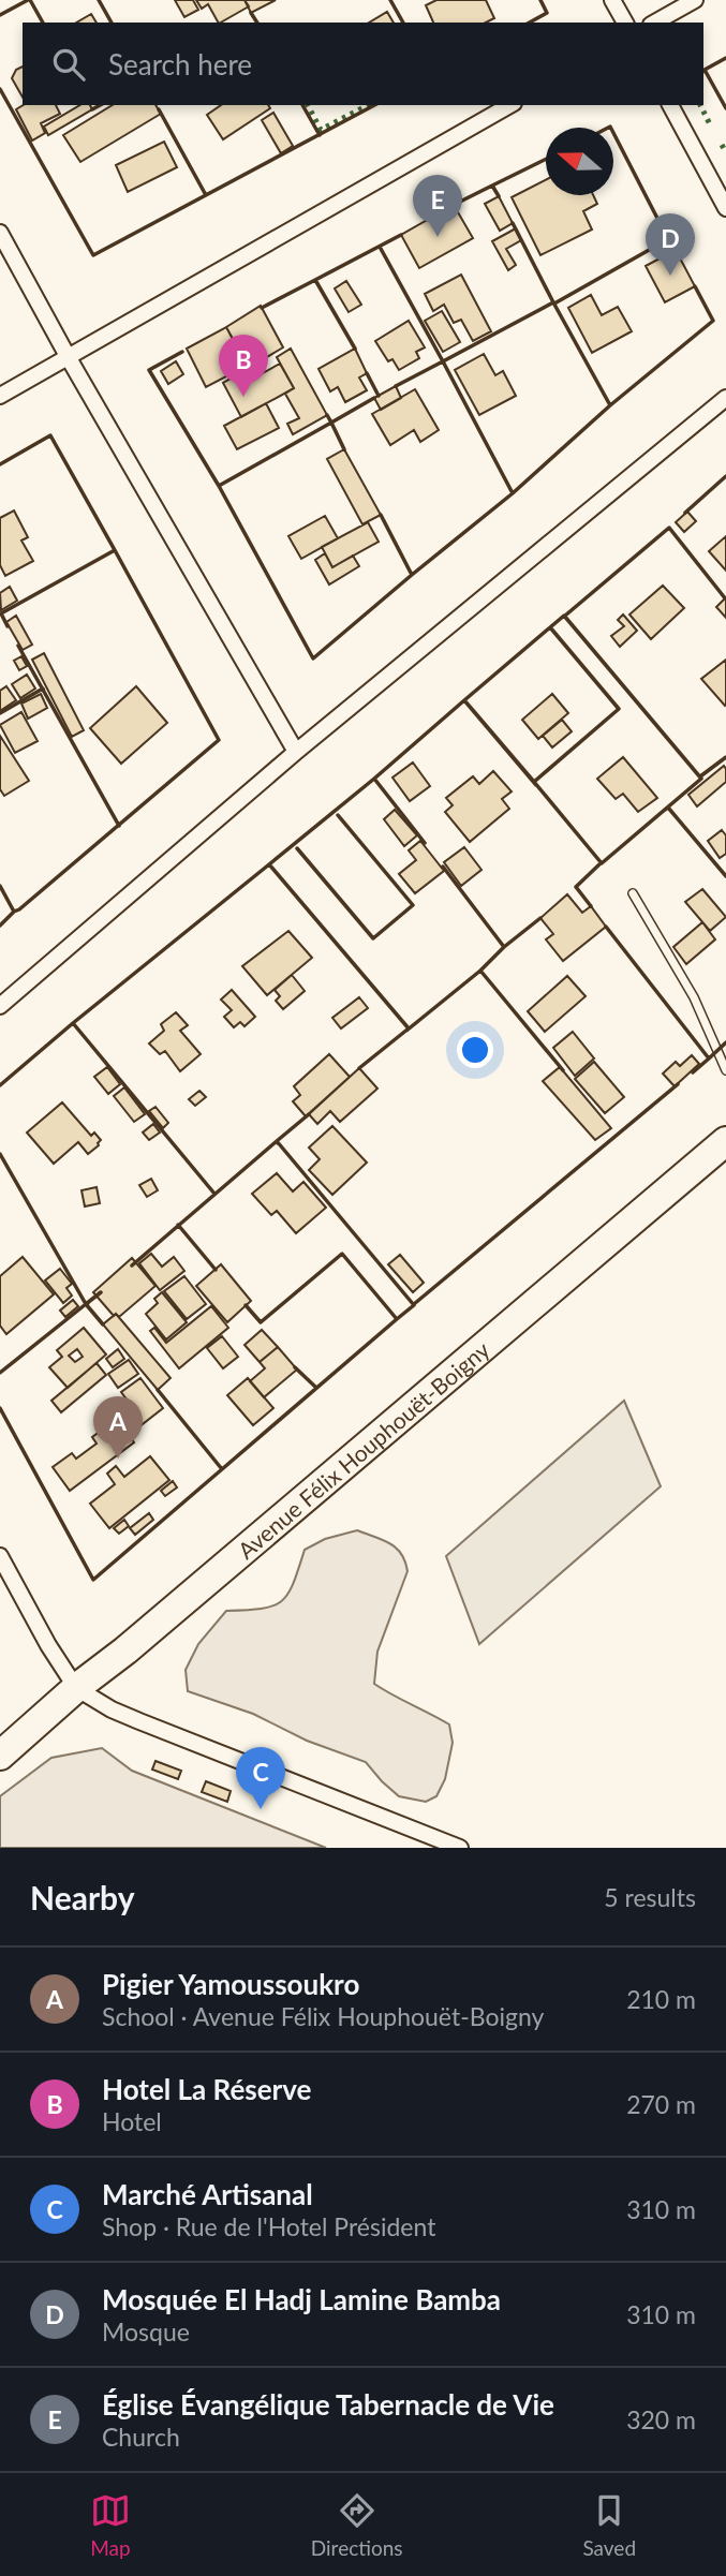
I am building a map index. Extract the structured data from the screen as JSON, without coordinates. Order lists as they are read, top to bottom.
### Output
{
  "streets": {
    "highway": ["Avenue Félix Houphouët-Boigny"]
  },
  "north": "left",
  "page": {
    "search": "Search here",
    "pins": [
      "E",
      "D",
      "B",
      "A",
      "C"
    ],
    "heading": ["Nearby", "5 results"],
    "list": [
      {
        "mark": "A",
        "name": "Pigier Yamoussoukro",
        "note": "School · Avenue Félix Houphouët-Boigny",
        "value": "210 m"
      },
      {
        "mark": "B",
        "name": "Hotel La Réserve",
        "note": "Hotel",
        "value": "270 m"
      },
      {
        "mark": "C",
        "name": "Marché Artisanal",
        "note": "Shop · Rue de l'Hotel Président",
        "value": "310 m"
      },
      {
        "mark": "D",
        "name": "Mosquée El Hadj Lamine Bamba",
        "note": "Mosque",
        "value": "310 m"
      },
      {
        "mark": "E",
        "name": "Église Évangélique Tabernacle de Vie",
        "note": "Church",
        "value": "320 m"
      }
    ],
    "nav": ["Map", "Directions", "Saved"]
  }
}
